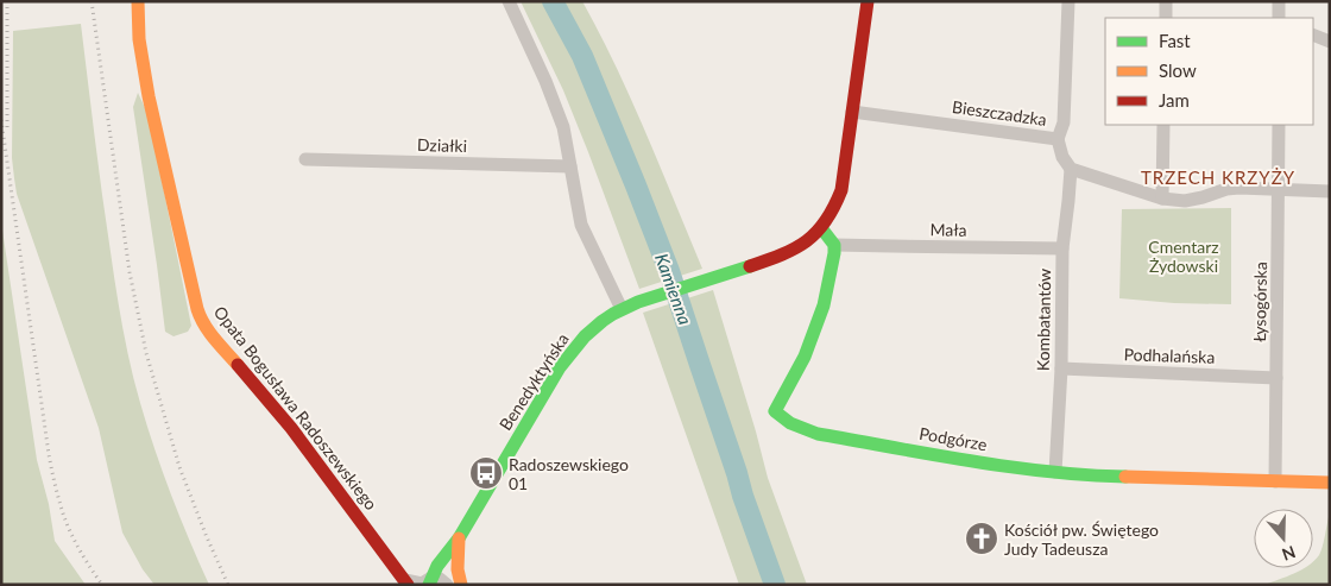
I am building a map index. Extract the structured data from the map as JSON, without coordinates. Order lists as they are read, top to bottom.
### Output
{
  "streets": {
    "street": [
      "Bieszczadzka",
      "Działki",
      "Mała",
      "Łysogórska",
      "Kombatantów",
      "Podhalańska",
      "Benedyktyńska",
      "Opata Bogusława Radoszewskiego",
      "Podgórze"
    ]
  },
  "crossings": [
    ["Bieszczadzka", "Kombatantów"],
    ["Bieszczadzka", "Benedyktyńska"],
    ["Mała", "Kombatantów"],
    ["Mała", "Podgórze"],
    ["Łysogórska", "Podhalańska"],
    ["Łysogórska", "Podgórze"],
    ["Kombatantów", "Podhalańska"],
    ["Kombatantów", "Podgórze"],
    ["Benedyktyńska", "Opata Bogusława Radoszewskiego"]
  ],
  "districts": ["TRZECH KRZYŻY"],
  "water": ["Kamienna"],
  "parks": ["Cmentarz Żydowski"],
  "places": {
    "bus stop": ["Radoszewskiego 01"],
    "church": ["Kościół pw. Świętego Judy Tadeusza"]
  },
  "legend": ["Fast", "Slow", "Jam"],
  "north": "bottom"
}
